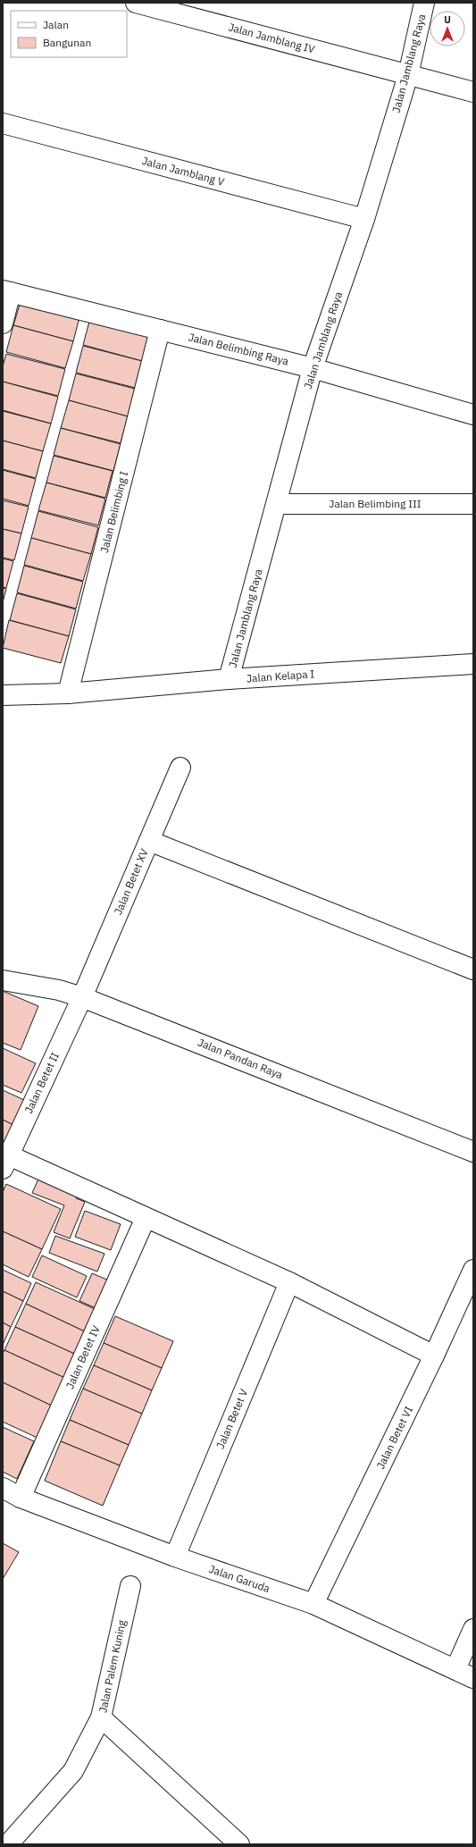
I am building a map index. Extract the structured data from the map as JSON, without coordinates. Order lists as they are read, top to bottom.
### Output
{
  "streets": {
    "street": [
      "Jalan Jamblang IV",
      "Jalan Jamblang Raya",
      "Jalan Jamblang V",
      "Jalan Belimbing Raya",
      "Jalan Belimbing III",
      "Jalan Belimbing I",
      "Jalan Kelapa I",
      "Jalan Betet XV",
      "Jalan Pandan Raya",
      "Jalan Betet II",
      "Jalan Betet IV",
      "Jalan Betet V",
      "Jalan Betet VI",
      "Jalan Garuda",
      "Jalan Palem Kuning"
    ]
  },
  "crossings": [
    ["Jalan Jamblang IV", "Jalan Jamblang Raya"],
    ["Jalan Jamblang Raya", "Jalan Jamblang V"],
    ["Jalan Jamblang Raya", "Jalan Belimbing Raya"],
    ["Jalan Jamblang Raya", "Jalan Belimbing III"],
    ["Jalan Jamblang Raya", "Jalan Kelapa I"],
    ["Jalan Belimbing Raya", "Jalan Belimbing I"],
    ["Jalan Belimbing I", "Jalan Kelapa I"],
    ["Jalan Betet XV", "Jalan Pandan Raya"],
    ["Jalan Betet XV", "Jalan Betet II"],
    ["Jalan Pandan Raya", "Jalan Betet II"],
    ["Jalan Betet IV", "Jalan Garuda"],
    ["Jalan Betet V", "Jalan Garuda"],
    ["Jalan Betet VI", "Jalan Garuda"]
  ],
  "legend": ["Jalan", "Bangunan"],
  "north": "top"
}
